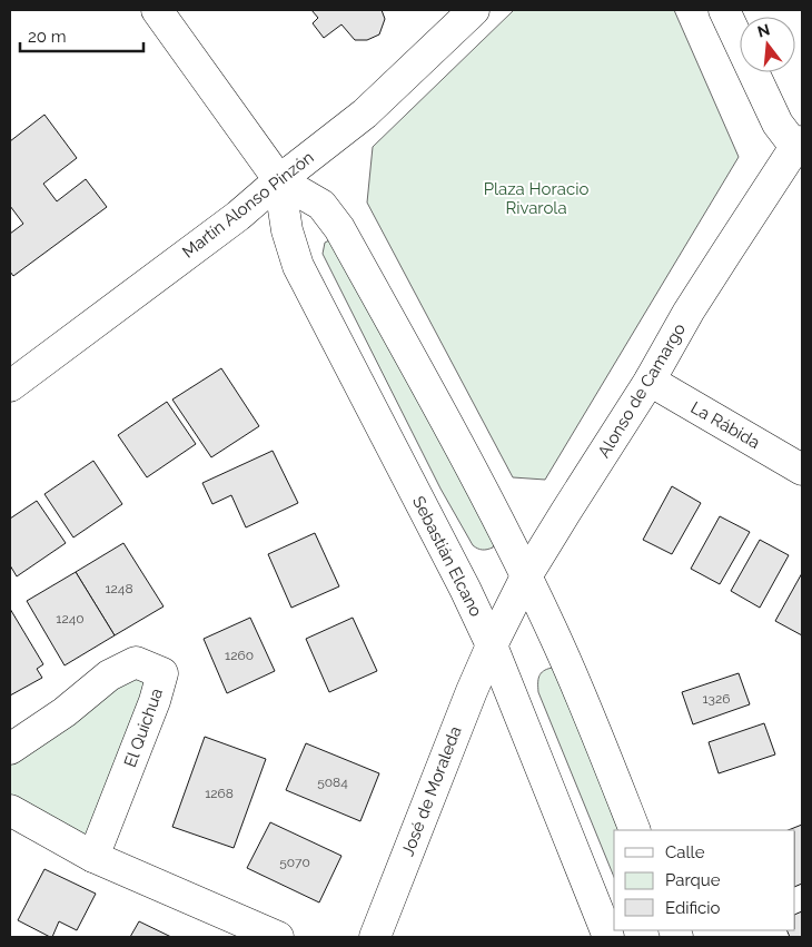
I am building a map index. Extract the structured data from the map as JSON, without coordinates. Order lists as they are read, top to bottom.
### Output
{
  "streets": {
    "street": [
      "Martín Alonso Pinzón",
      "Alonso de Camargo",
      "La Rábida",
      "Sebastián Elcano",
      "El Quichua",
      "José de Moraleda"
    ]
  },
  "crossings": [
    ["Martín Alonso Pinzón", "Sebastián Elcano"],
    ["Alonso de Camargo", "La Rábida"],
    ["Alonso de Camargo", "Sebastián Elcano"],
    ["Alonso de Camargo", "José de Moraleda"],
    ["Sebastián Elcano", "José de Moraleda"]
  ],
  "parks": ["Plaza Horacio Rivarola"],
  "house_numbers": [
    "1248",
    "1240",
    "1260",
    "1326",
    "5084",
    "1268",
    "5070"
  ],
  "legend": ["Calle", "Parque", "Edificio"],
  "scale_bar": "20 m",
  "north": "top"
}
